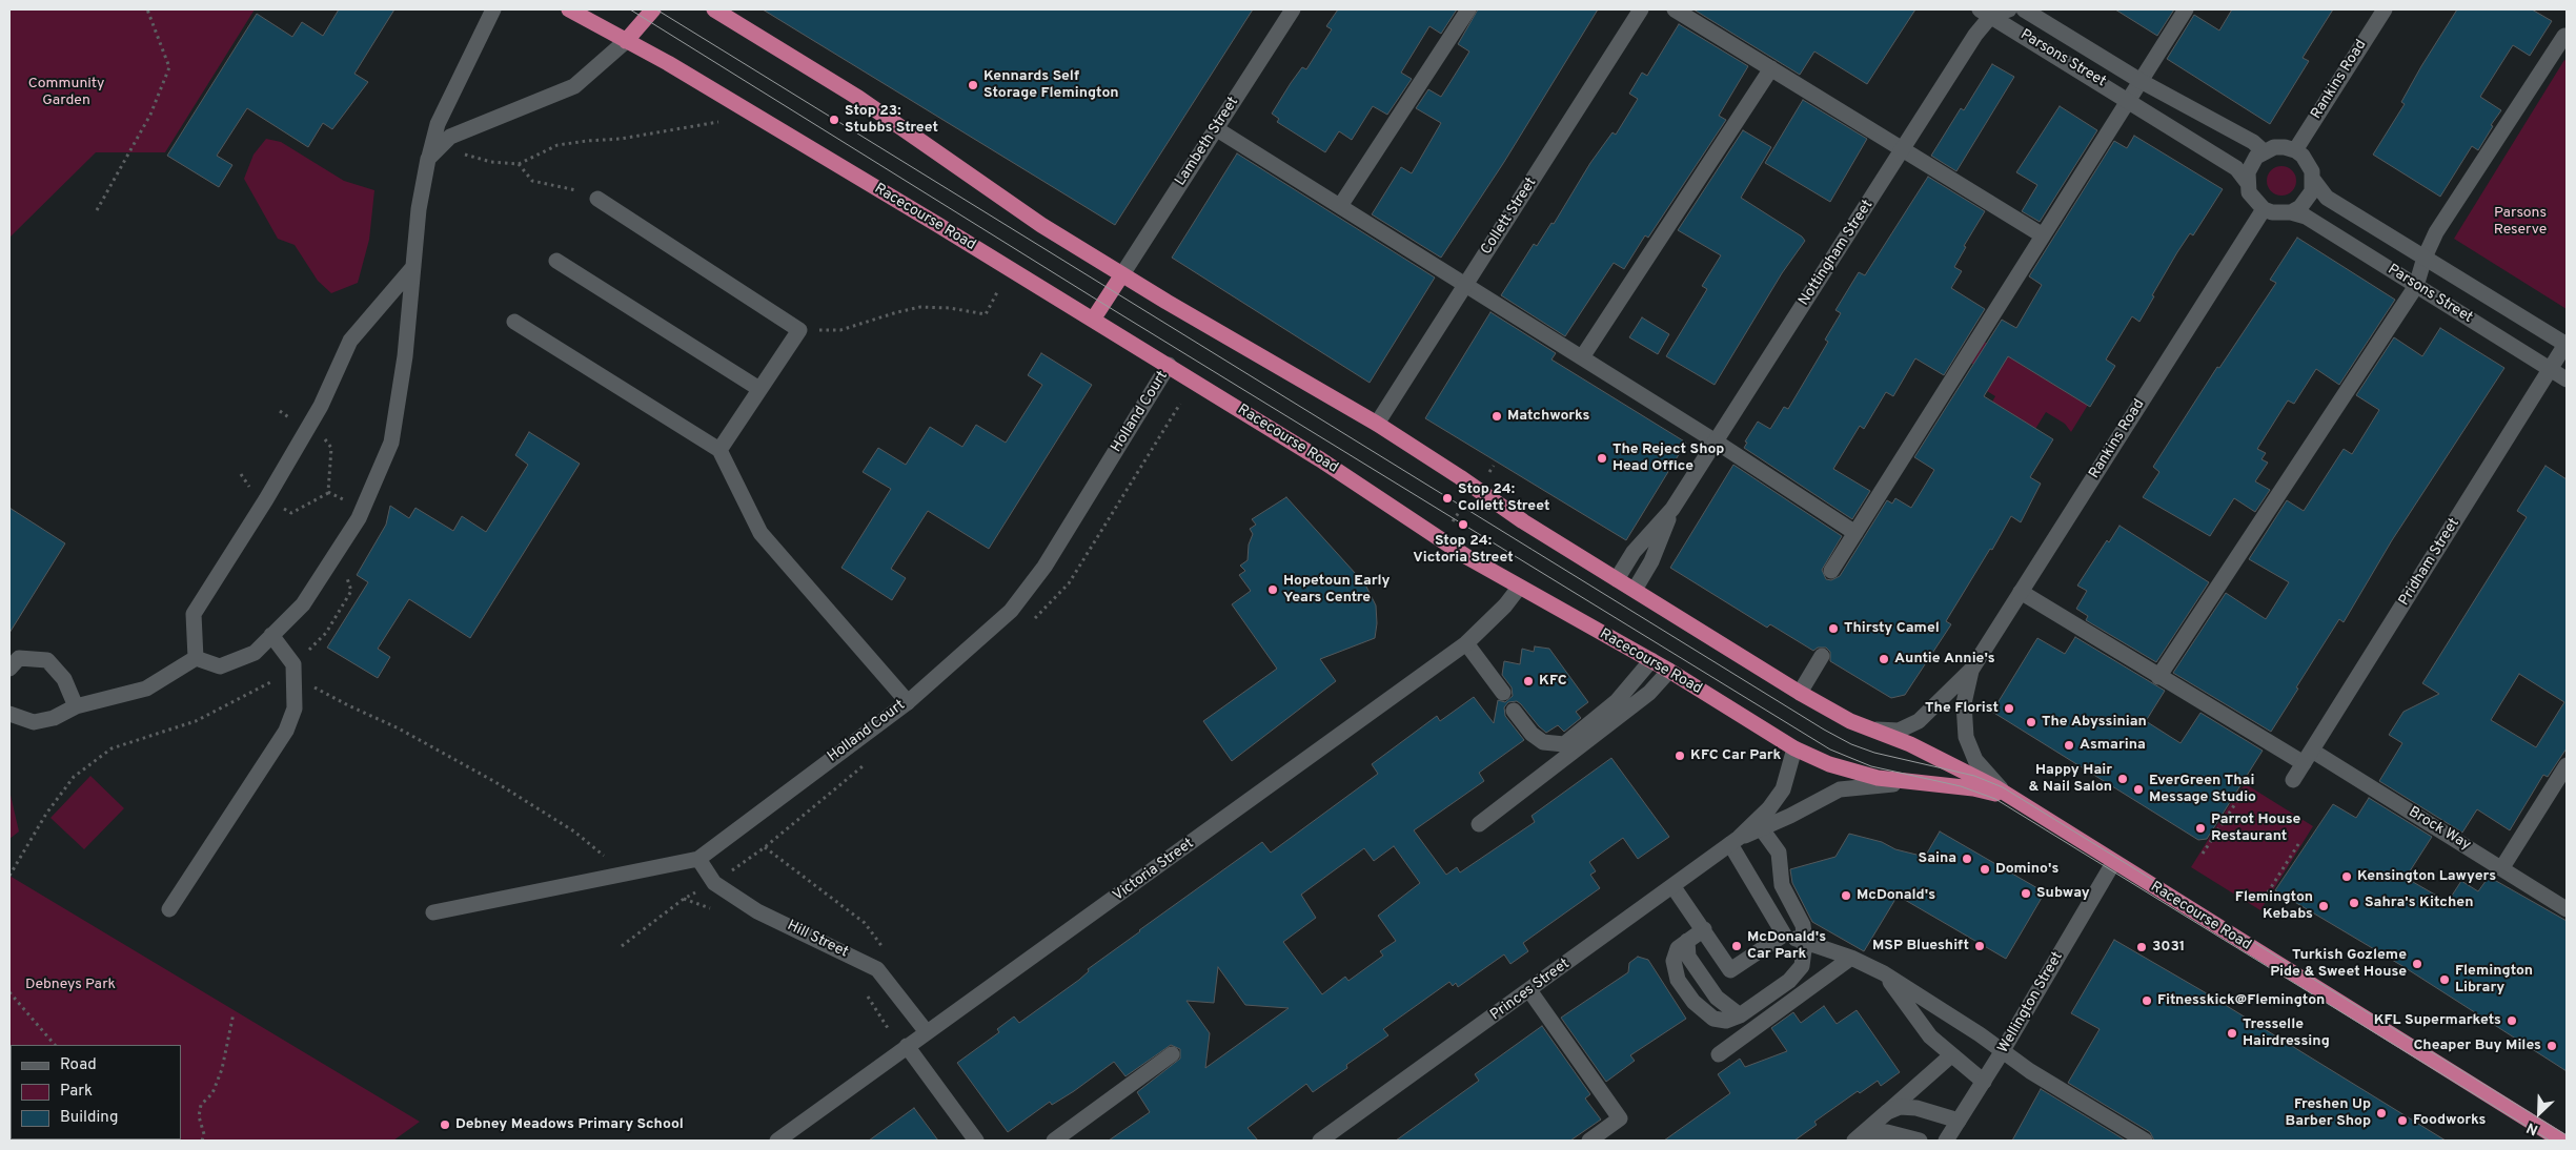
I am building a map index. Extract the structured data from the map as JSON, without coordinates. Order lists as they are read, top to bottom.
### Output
{
  "streets": {
    "highway": ["Racecourse Road"],
    "street": [
      "Parsons Street",
      "Rankins Road",
      "Lambeth Street",
      "Collett Street",
      "Nottingham Street",
      "Holland Court",
      "Pridham Street",
      "Brock Way",
      "Victoria Street",
      "Hill Street",
      "Princes Street",
      "Wellington Street"
    ]
  },
  "crossings": [
    ["Parsons Street", "Rankins Road"],
    ["Parsons Street", "Nottingham Street"],
    ["Parsons Street", "Pridham Street"],
    ["Rankins Road", "Racecourse Road"],
    ["Rankins Road", "Brock Way"],
    ["Lambeth Street", "Racecourse Road"],
    ["Collett Street", "Racecourse Road"],
    ["Racecourse Road", "Nottingham Street"],
    ["Racecourse Road", "Holland Court"],
    ["Racecourse Road", "Victoria Street"],
    ["Racecourse Road", "Princes Street"],
    ["Racecourse Road", "Wellington Street"],
    ["Holland Court", "Hill Street"],
    ["Pridham Street", "Brock Way"],
    ["Victoria Street", "Hill Street"]
  ],
  "parks": ["Community Garden", "Parsons Reserve", "Debneys Park"],
  "places": [
    "Kennards Self Storage Flemington",
    "Stop 23: Stubbs Street",
    "Matchworks",
    "The Reject Shop Head Office",
    "Stop 24: Collett Street",
    "Stop 24: Victoria Street",
    "Hopetoun Early Years Centre",
    "Thirsty Camel",
    "Auntie Annie's",
    "KFC",
    "The Florist",
    "The Abyssinian",
    "Asmarina",
    "KFC Car Park",
    "Happy Hair & Nail Salon",
    "EverGreen Thai Message Studio",
    "Parrot House Restaurant",
    "Saina",
    "Domino's",
    "Kensington Lawyers",
    "Subway",
    "McDonald's",
    "Sahra's Kitchen",
    "Flemington Kebabs",
    "McDonald's Car Park",
    "MSP Blueshift",
    "3031",
    "Turkish Gozleme Pide & Sweet House",
    "Flemington Library",
    "Fitnesskick@Flemington",
    "KFL Supermarkets",
    "Tresselle Hairdressing",
    "Cheaper Buy Miles",
    "Freshen Up Barber Shop",
    "Foodworks",
    "Debney Meadows Primary School"
  ],
  "legend": ["Road", "Park", "Building"],
  "north": "bottom left"
}
